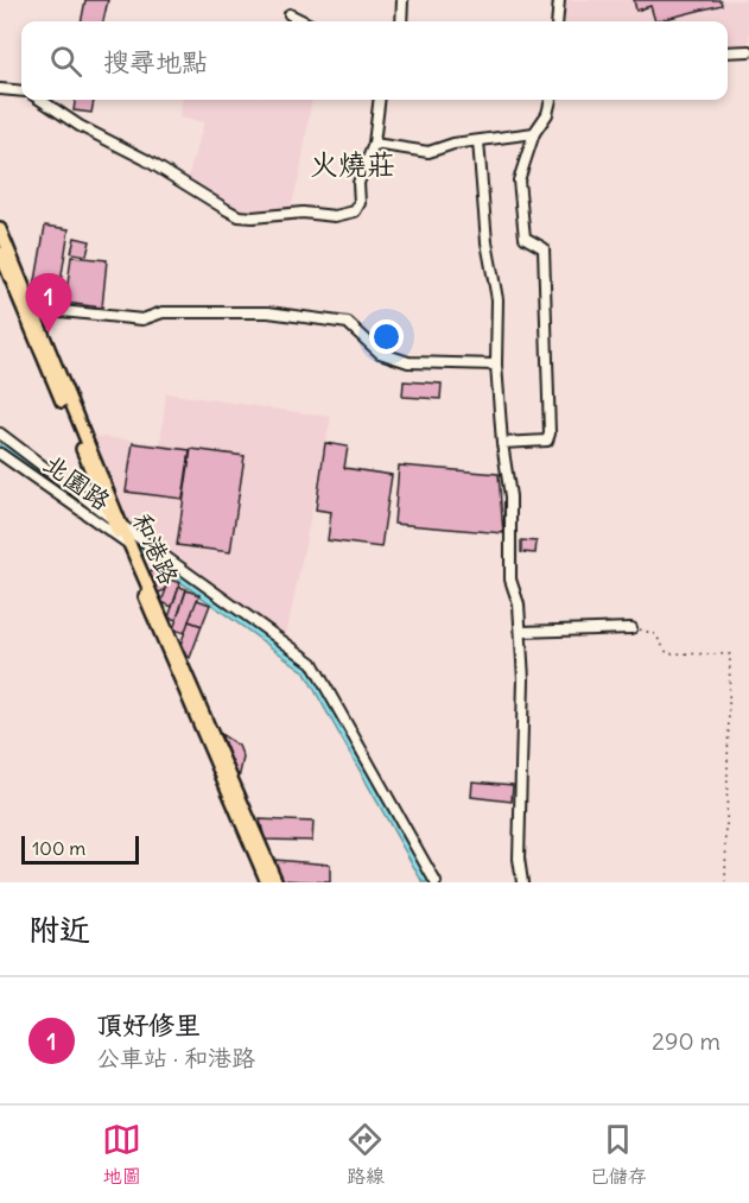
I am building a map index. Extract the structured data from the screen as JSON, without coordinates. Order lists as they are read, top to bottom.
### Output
{
  "streets": {
    "main road": ["和港路"],
    "street": ["北園路"]
  },
  "crossings": [
    ["北園路", "和港路"]
  ],
  "districts": ["火燒莊"],
  "scale_bar": "100 m",
  "page": {
    "search": "搜尋地點",
    "pins": "1",
    "scale": "100 m",
    "heading": "附近",
    "list": [
      {
        "mark": "1",
        "name": "頂好修里",
        "note": "公車站 · 和港路",
        "value": "290 m"
      }
    ],
    "nav": ["地圖", "路線", "已儲存"]
  }
}
